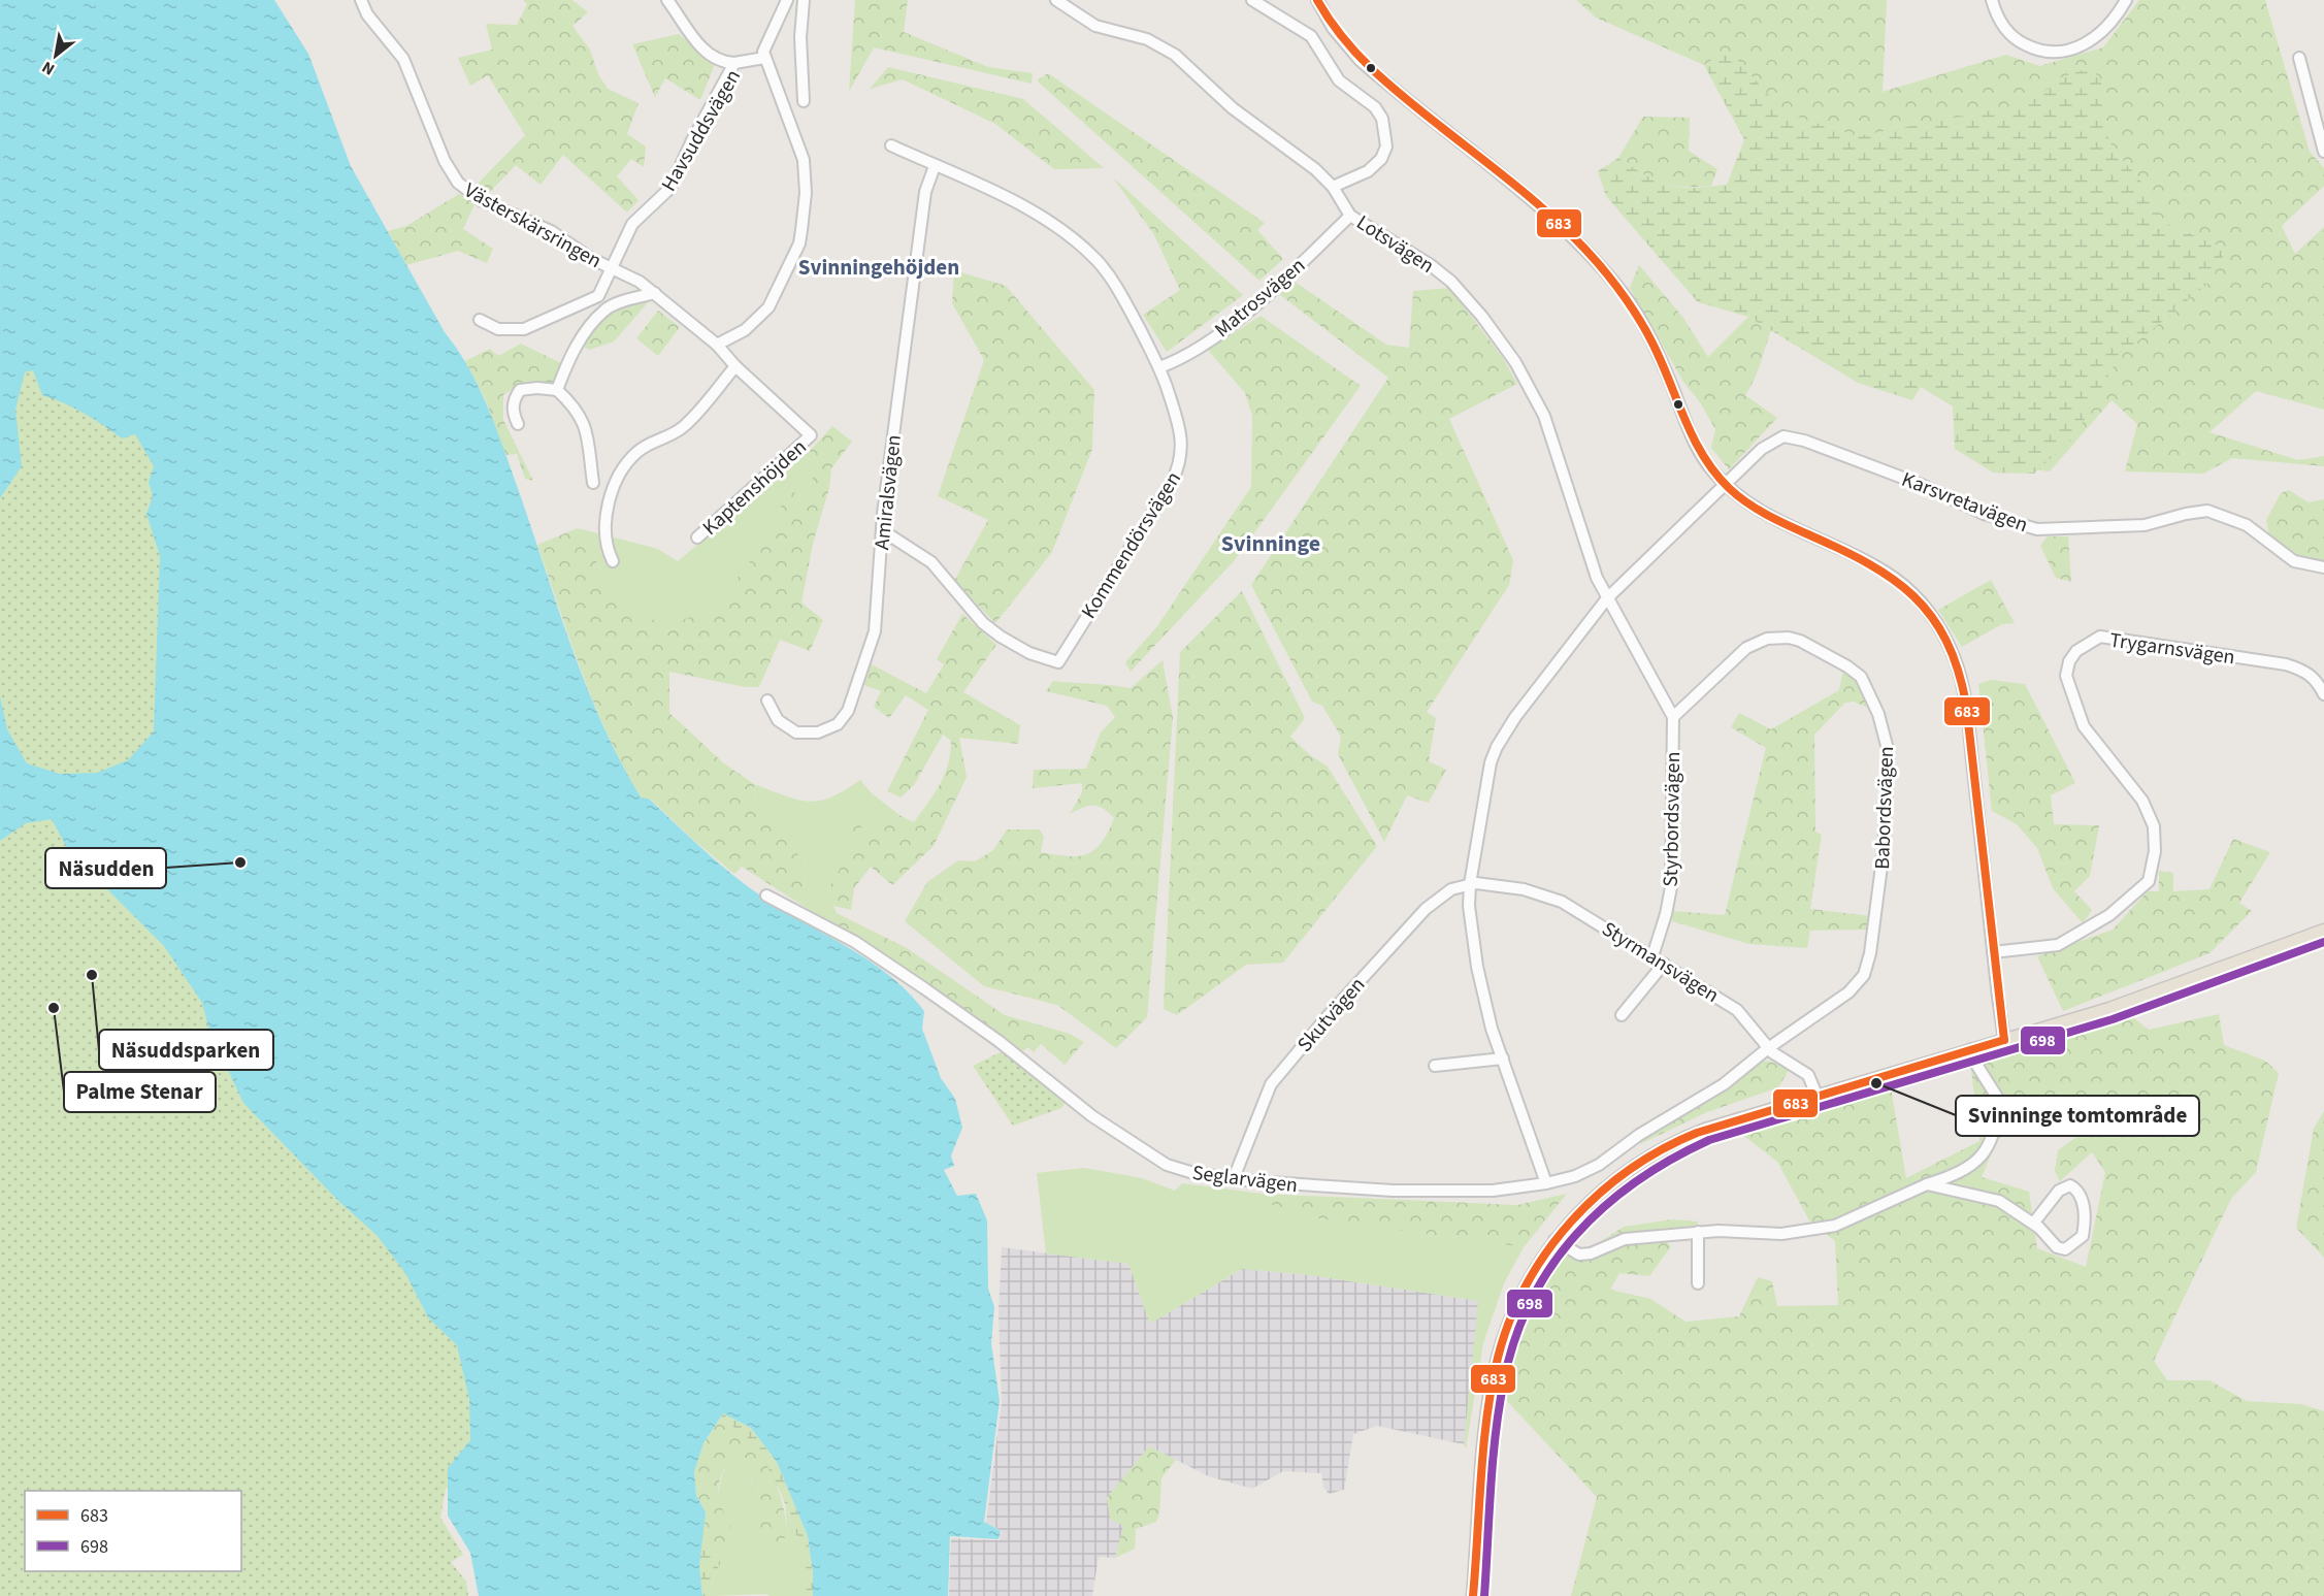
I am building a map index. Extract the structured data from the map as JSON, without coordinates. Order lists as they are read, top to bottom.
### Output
{
  "streets": {
    "street": [
      "Havsuddsvägen",
      "Västerskärsringen",
      "Lotsvägen",
      "Matrosvägen",
      "Kaptenshöjden",
      "Amiralsvägen",
      "Karsvretavägen",
      "Kommendörsvägen",
      "Trygarnsvägen",
      "Babordsvägen",
      "Styrbordsvägen",
      "Styrmansvägen",
      "Skutvägen",
      "Seglarvägen"
    ]
  },
  "crossings": [
    ["Havsuddsvägen", "Västerskärsringen"],
    ["Västerskärsringen", "Kaptenshöjden"],
    ["Lotsvägen", "Matrosvägen"],
    ["Lotsvägen", "Babordsvägen"],
    ["Lotsvägen", "Styrbordsvägen"],
    ["Matrosvägen", "Kommendörsvägen"],
    ["Amiralsvägen", "Kommendörsvägen"],
    ["Babordsvägen", "Styrbordsvägen"],
    ["Babordsvägen", "Styrmansvägen"],
    ["Babordsvägen", "Seglarvägen"],
    ["Styrbordsvägen", "Styrmansvägen"],
    ["Styrmansvägen", "Skutvägen"],
    ["Styrmansvägen", "Seglarvägen"],
    ["Skutvägen", "Seglarvägen"]
  ],
  "districts": ["Svinningehöjden", "Svinninge"],
  "places": [
    "Näsudden",
    "Näsuddsparken",
    "Palme Stenar",
    "Svinninge tomtområde"
  ],
  "lines": ["transit line 683", "transit line 698"],
  "legend": ["683", "698"],
  "north": "bottom left"
}
